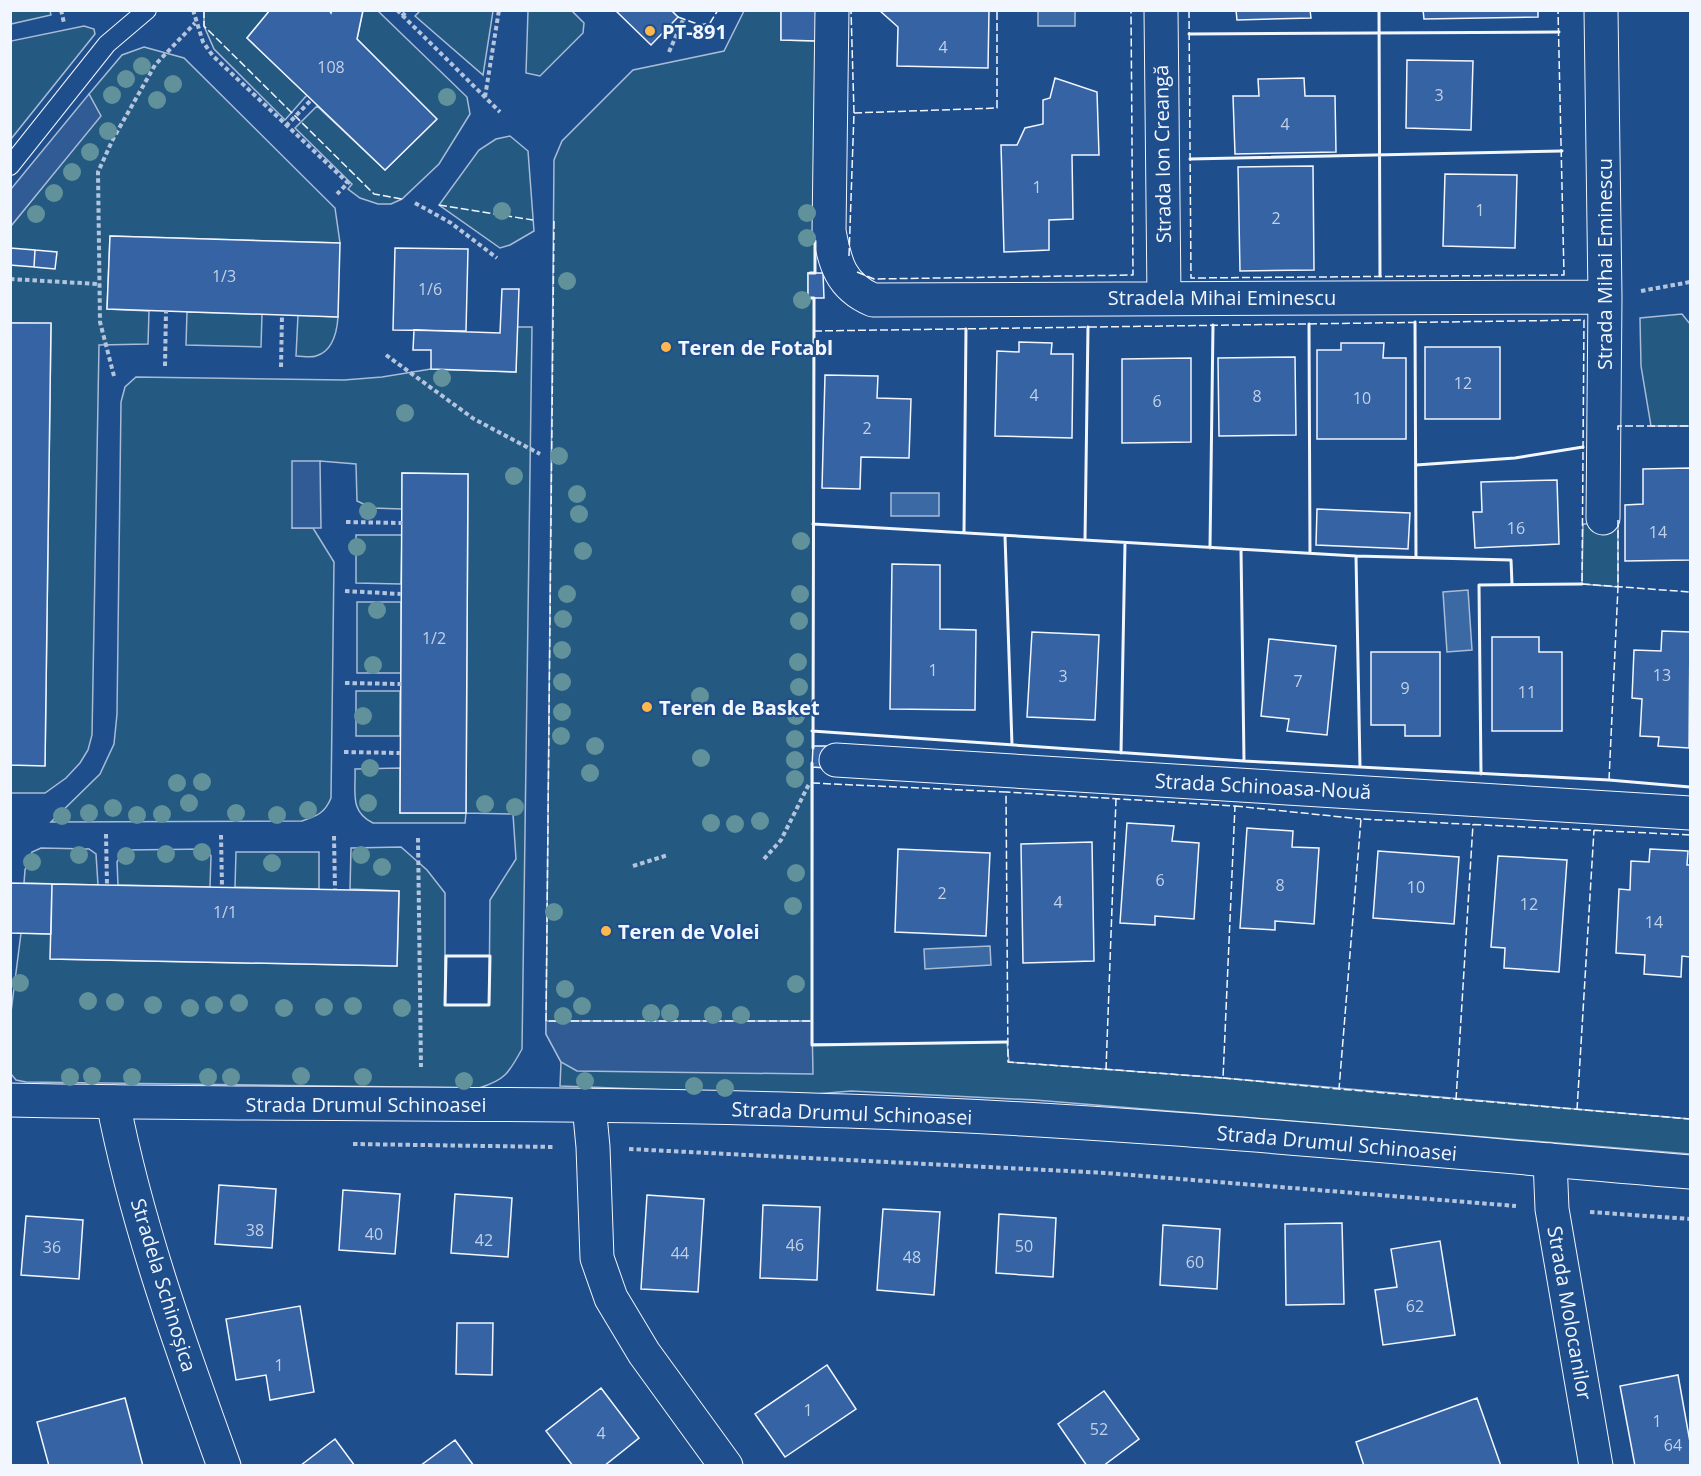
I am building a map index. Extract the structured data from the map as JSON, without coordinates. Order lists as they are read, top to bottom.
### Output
{
  "streets": {
    "street": [
      "Strada Ion Creangă",
      "Strada Mihai Eminescu",
      "Stradela Mihai Eminescu",
      "Strada Schinoasa-Nouă",
      "Strada Drumul Schinoasei",
      "Stradela Schinoșica",
      "Strada Molocanilor"
    ]
  },
  "crossings": [
    ["Strada Ion Creangă", "Stradela Mihai Eminescu"],
    ["Strada Mihai Eminescu", "Stradela Mihai Eminescu"],
    ["Strada Drumul Schinoasei", "Stradela Schinoșica"],
    ["Strada Drumul Schinoasei", "Strada Molocanilor"]
  ],
  "places": [
    "PT-891",
    "Teren de Fotabl",
    "Teren de Basket",
    "Teren de Volei"
  ],
  "house_numbers": [
    "4",
    "108",
    "3",
    "4",
    "1",
    "1",
    "2",
    "1/3",
    "1/6",
    "12",
    "4",
    "8",
    "10",
    "6",
    "2",
    "16",
    "14",
    "1/2",
    "1",
    "13",
    "3",
    "7",
    "9",
    "11",
    "6",
    "8",
    "10",
    "2",
    "4",
    "12",
    "1/1",
    "14",
    "38",
    "40",
    "42",
    "46",
    "50",
    "36",
    "44",
    "48",
    "60",
    "62",
    "1",
    "1",
    "1",
    "52",
    "4",
    "64"
  ]
}
